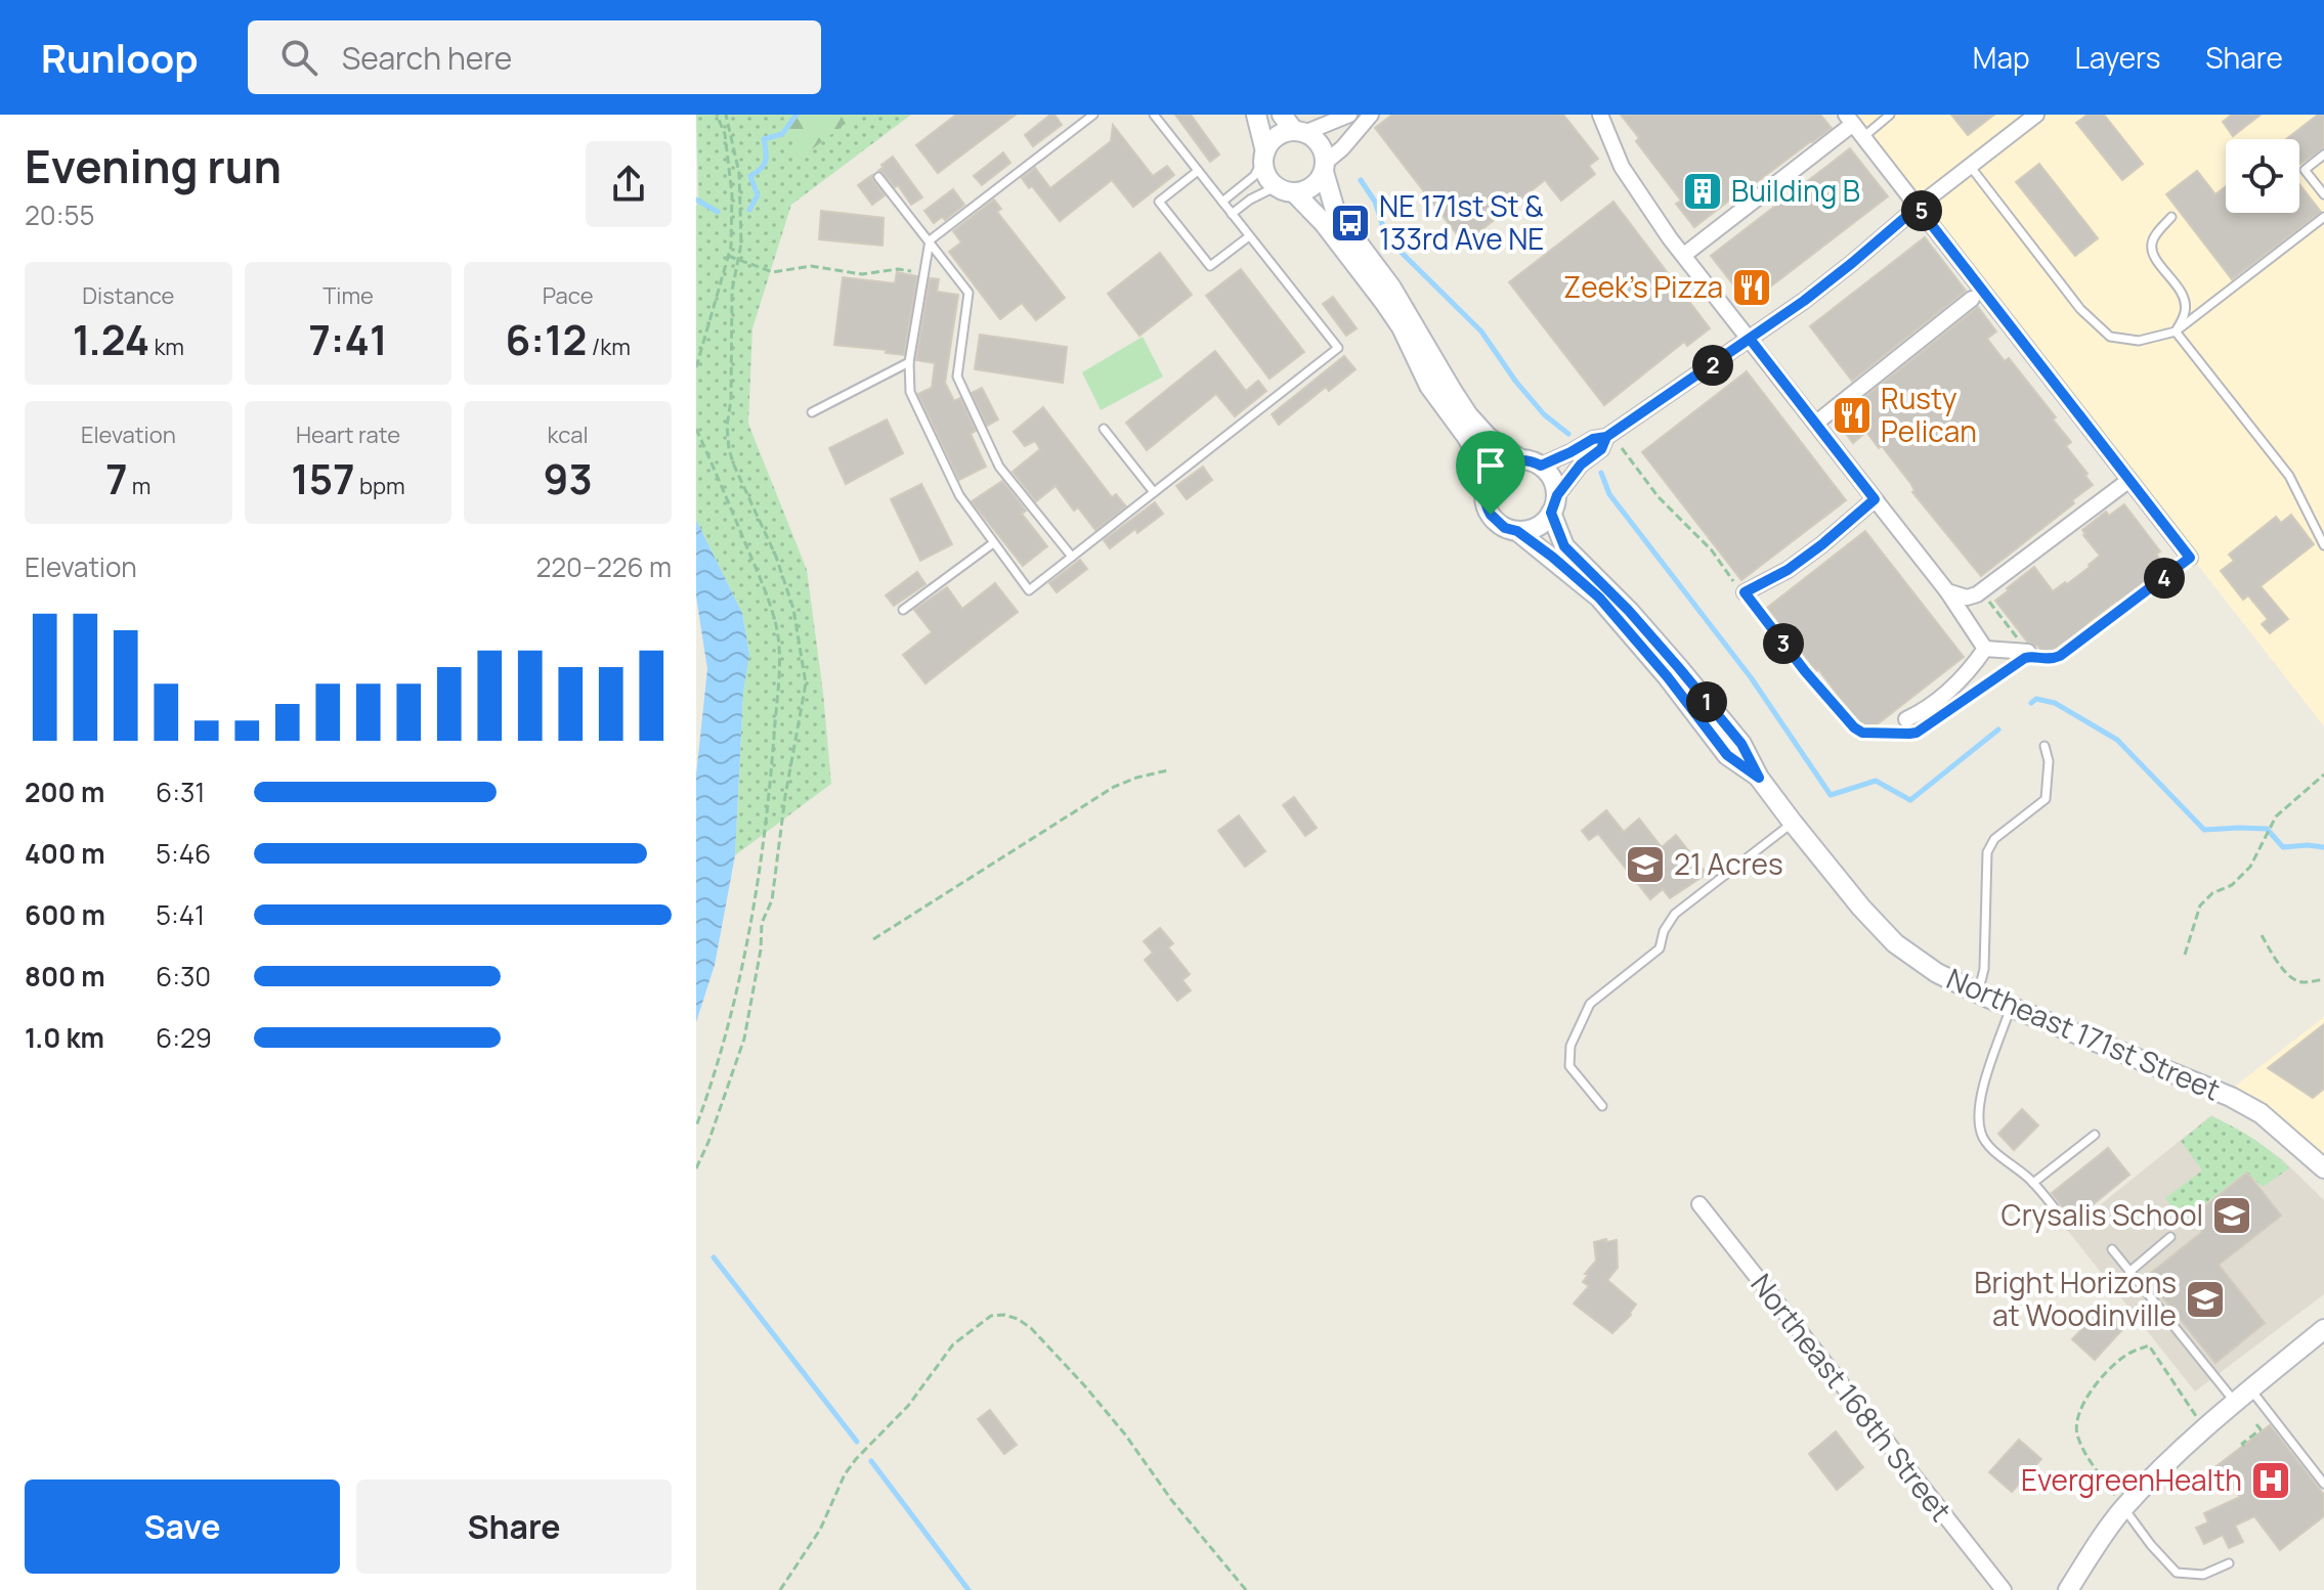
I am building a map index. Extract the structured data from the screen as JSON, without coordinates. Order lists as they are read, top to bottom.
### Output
{
  "streets": {
    "main road": ["Northeast 171st Street"],
    "street": ["Northeast 168th Street"]
  },
  "places": {
    "building": ["Building B"],
    "bus stop": ["NE 171st St & 133rd Ave NE"],
    "restaurant": ["Zeek's Pizza", "Rusty Pelican"],
    "school or university": ["21 Acres", "Crysalis School", "Bright Horizons at Woodinville"],
    "hospital": ["EvergreenHealth"]
  },
  "page": {
    "header": "Runloop",
    "search": "Search here",
    "nav": ["Map", "Layers", "Share"],
    "heading": ["Evening run", "20:55"],
    "pins": [
      "5",
      "2",
      "4",
      "3",
      "1"
    ],
    "stats": [
      ["Distance", "1.24 km"],
      ["Time", "7:41"],
      ["Pace", "6:12 /km"],
      ["Elevation", "7 m"],
      ["Heart rate", "157 bpm"],
      ["kcal", "93"]
    ],
    "chart": ["Elevation", "220–226 m"],
    "list": [
      {
        "name": "200 m",
        "note": "6:31"
      },
      {
        "name": "400 m",
        "note": "5:46"
      },
      {
        "name": "600 m",
        "note": "5:41"
      },
      {
        "name": "800 m",
        "note": "6:30"
      },
      {
        "name": "1.0 km",
        "note": "6:29"
      }
    ],
    "buttons": ["Save", "Share"]
  }
}
